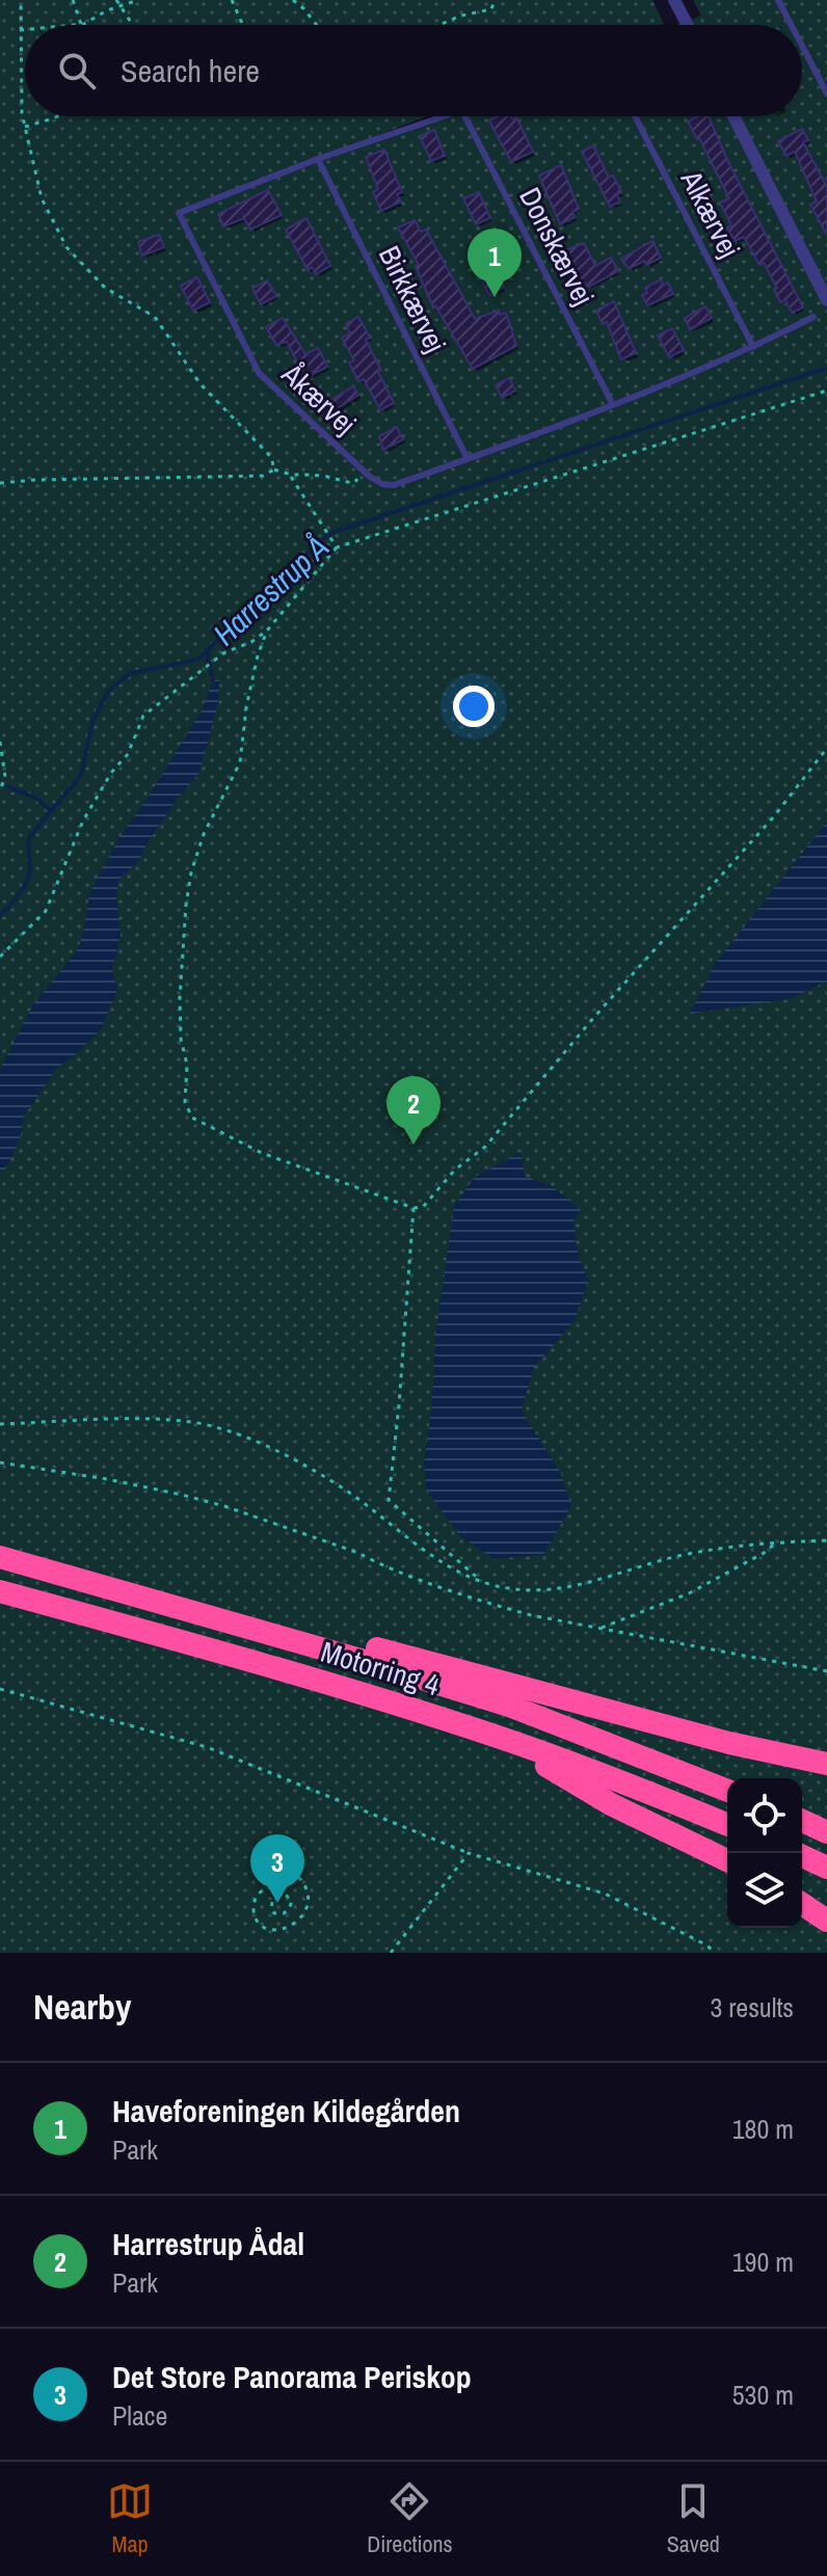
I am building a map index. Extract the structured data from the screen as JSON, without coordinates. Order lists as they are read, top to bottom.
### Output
{
  "streets": {
    "highway": ["Motorring 4"],
    "lane": [
      "Alkærvej",
      "Donskærvej",
      "Birkkærvej",
      "Åkærvej"
    ]
  },
  "crossings": [
    ["Birkkærvej", "Åkærvej"]
  ],
  "water": ["Harrestrup Å"],
  "page": {
    "search": "Search here",
    "pins": ["1", "2", "3"],
    "heading": ["Nearby", "3 results"],
    "list": [
      {
        "mark": "1",
        "name": "Haveforeningen Kildegården",
        "note": "Park",
        "value": "180 m"
      },
      {
        "mark": "2",
        "name": "Harrestrup Ådal",
        "note": "Park",
        "value": "190 m"
      },
      {
        "mark": "3",
        "name": "Det Store Panorama Periskop",
        "note": "Place",
        "value": "530 m"
      }
    ],
    "nav": ["Map", "Directions", "Saved"]
  }
}
